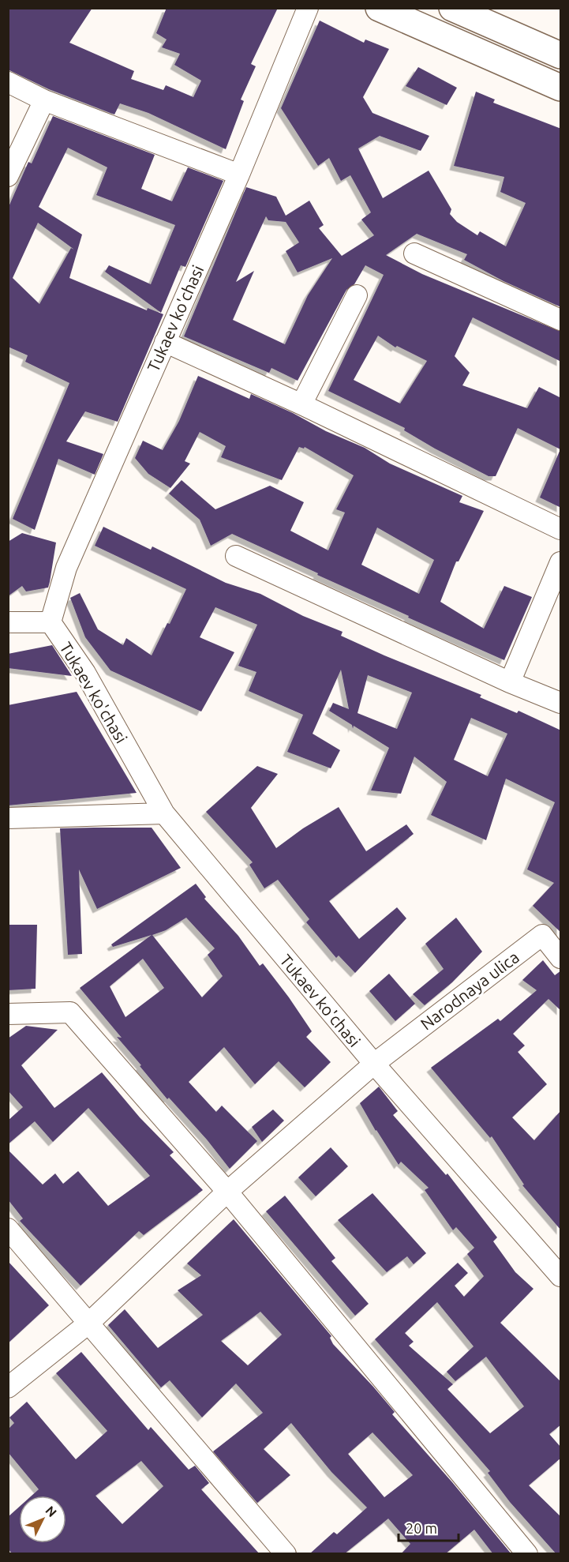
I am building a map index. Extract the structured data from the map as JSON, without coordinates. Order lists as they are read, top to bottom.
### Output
{
  "streets": {
    "street": ["Tukaev ko'chasi", "Narodnaya ulica"]
  },
  "crossings": [
    ["Tukaev ko'chasi", "Narodnaya ulica"]
  ],
  "scale_bar": "20 m",
  "north": "top right"
}
